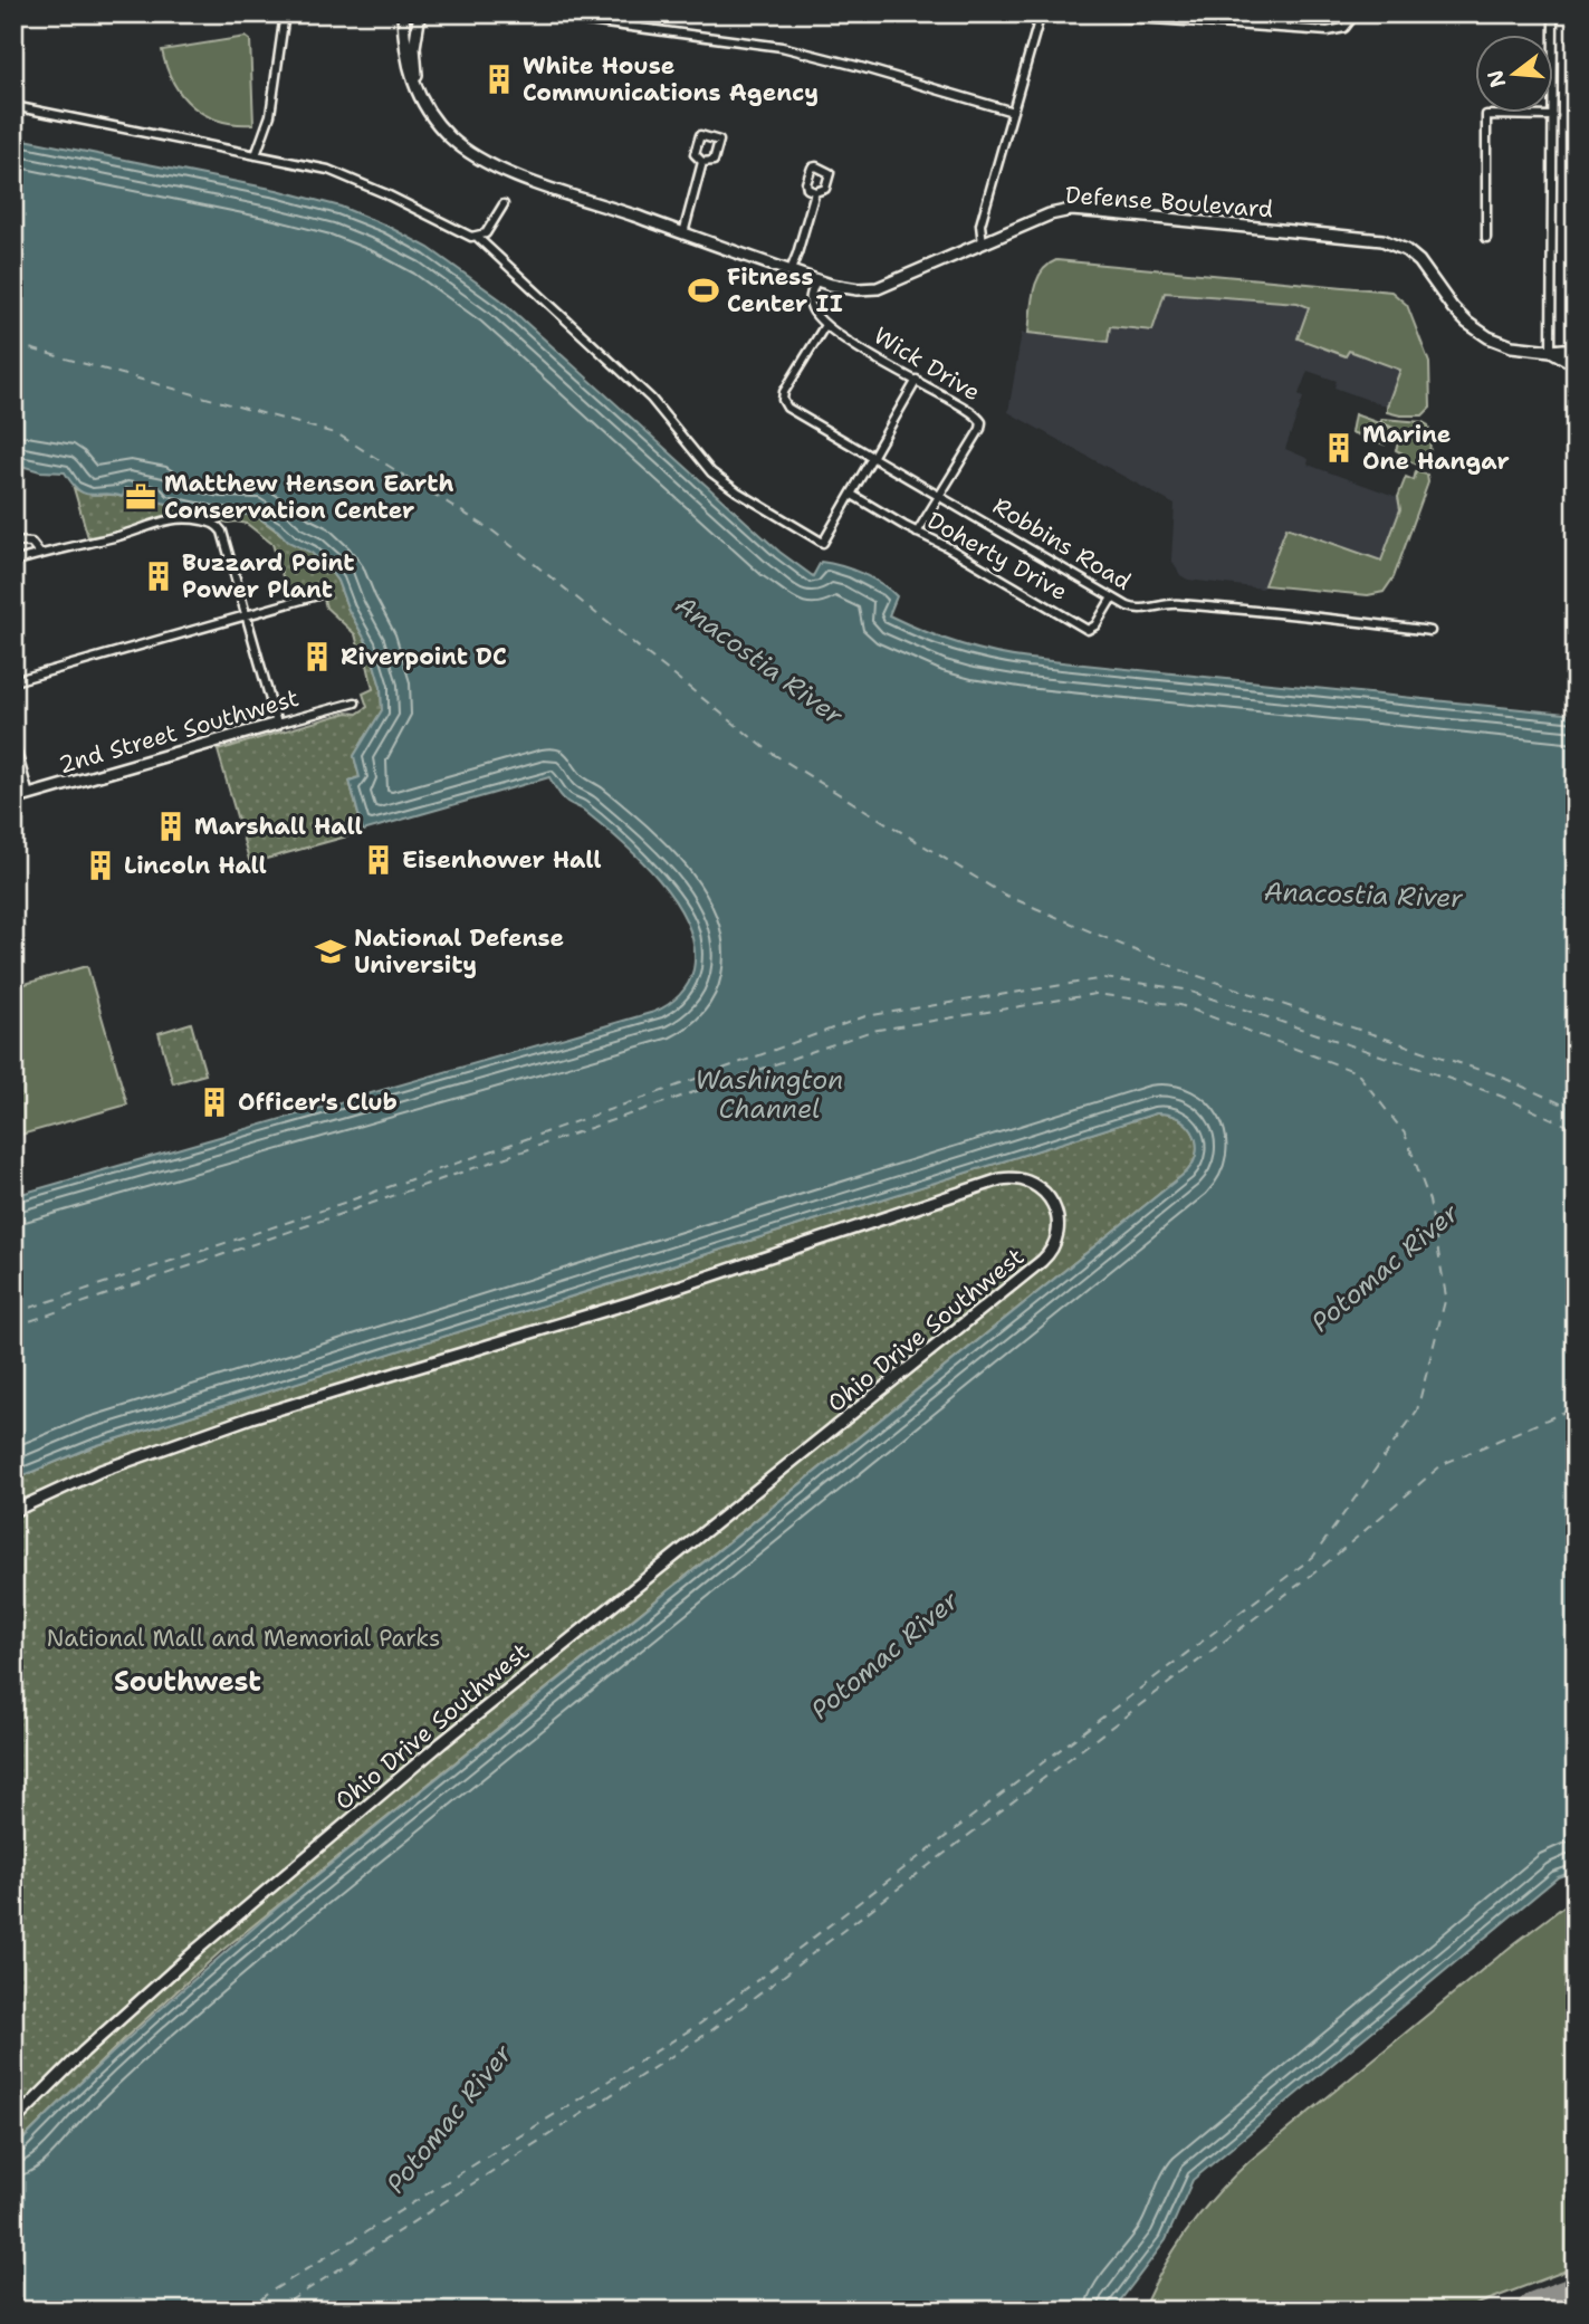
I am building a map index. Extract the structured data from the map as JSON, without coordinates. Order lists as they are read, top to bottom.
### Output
{
  "streets": {
    "street": [
      "Defense Boulevard",
      "Wick Drive",
      "Robbins Road",
      "Doherty Drive",
      "2nd Street Southwest",
      "Ohio Drive Southwest"
    ]
  },
  "crossings": [
    ["Wick Drive", "Robbins Road"],
    ["Wick Drive", "Doherty Drive"],
    ["Robbins Road", "Doherty Drive"]
  ],
  "districts": ["Southwest"],
  "water": ["Anacostia River", "Washington Channel", "Potomac River"],
  "parks": ["National Mall and Memorial Parks"],
  "places": {
    "building": [
      "White House Communications Agency",
      "Marine One Hangar",
      "Buzzard Point Power Plant",
      "Riverpoint DC",
      "Marshall Hall",
      "Eisenhower Hall",
      "Lincoln Hall",
      "Officer's Club"
    ],
    "sports": ["Fitness Center II"],
    "office": ["Matthew Henson Earth Conservation Center"],
    "school or university": ["National Defense University"]
  },
  "north": "left"
}
